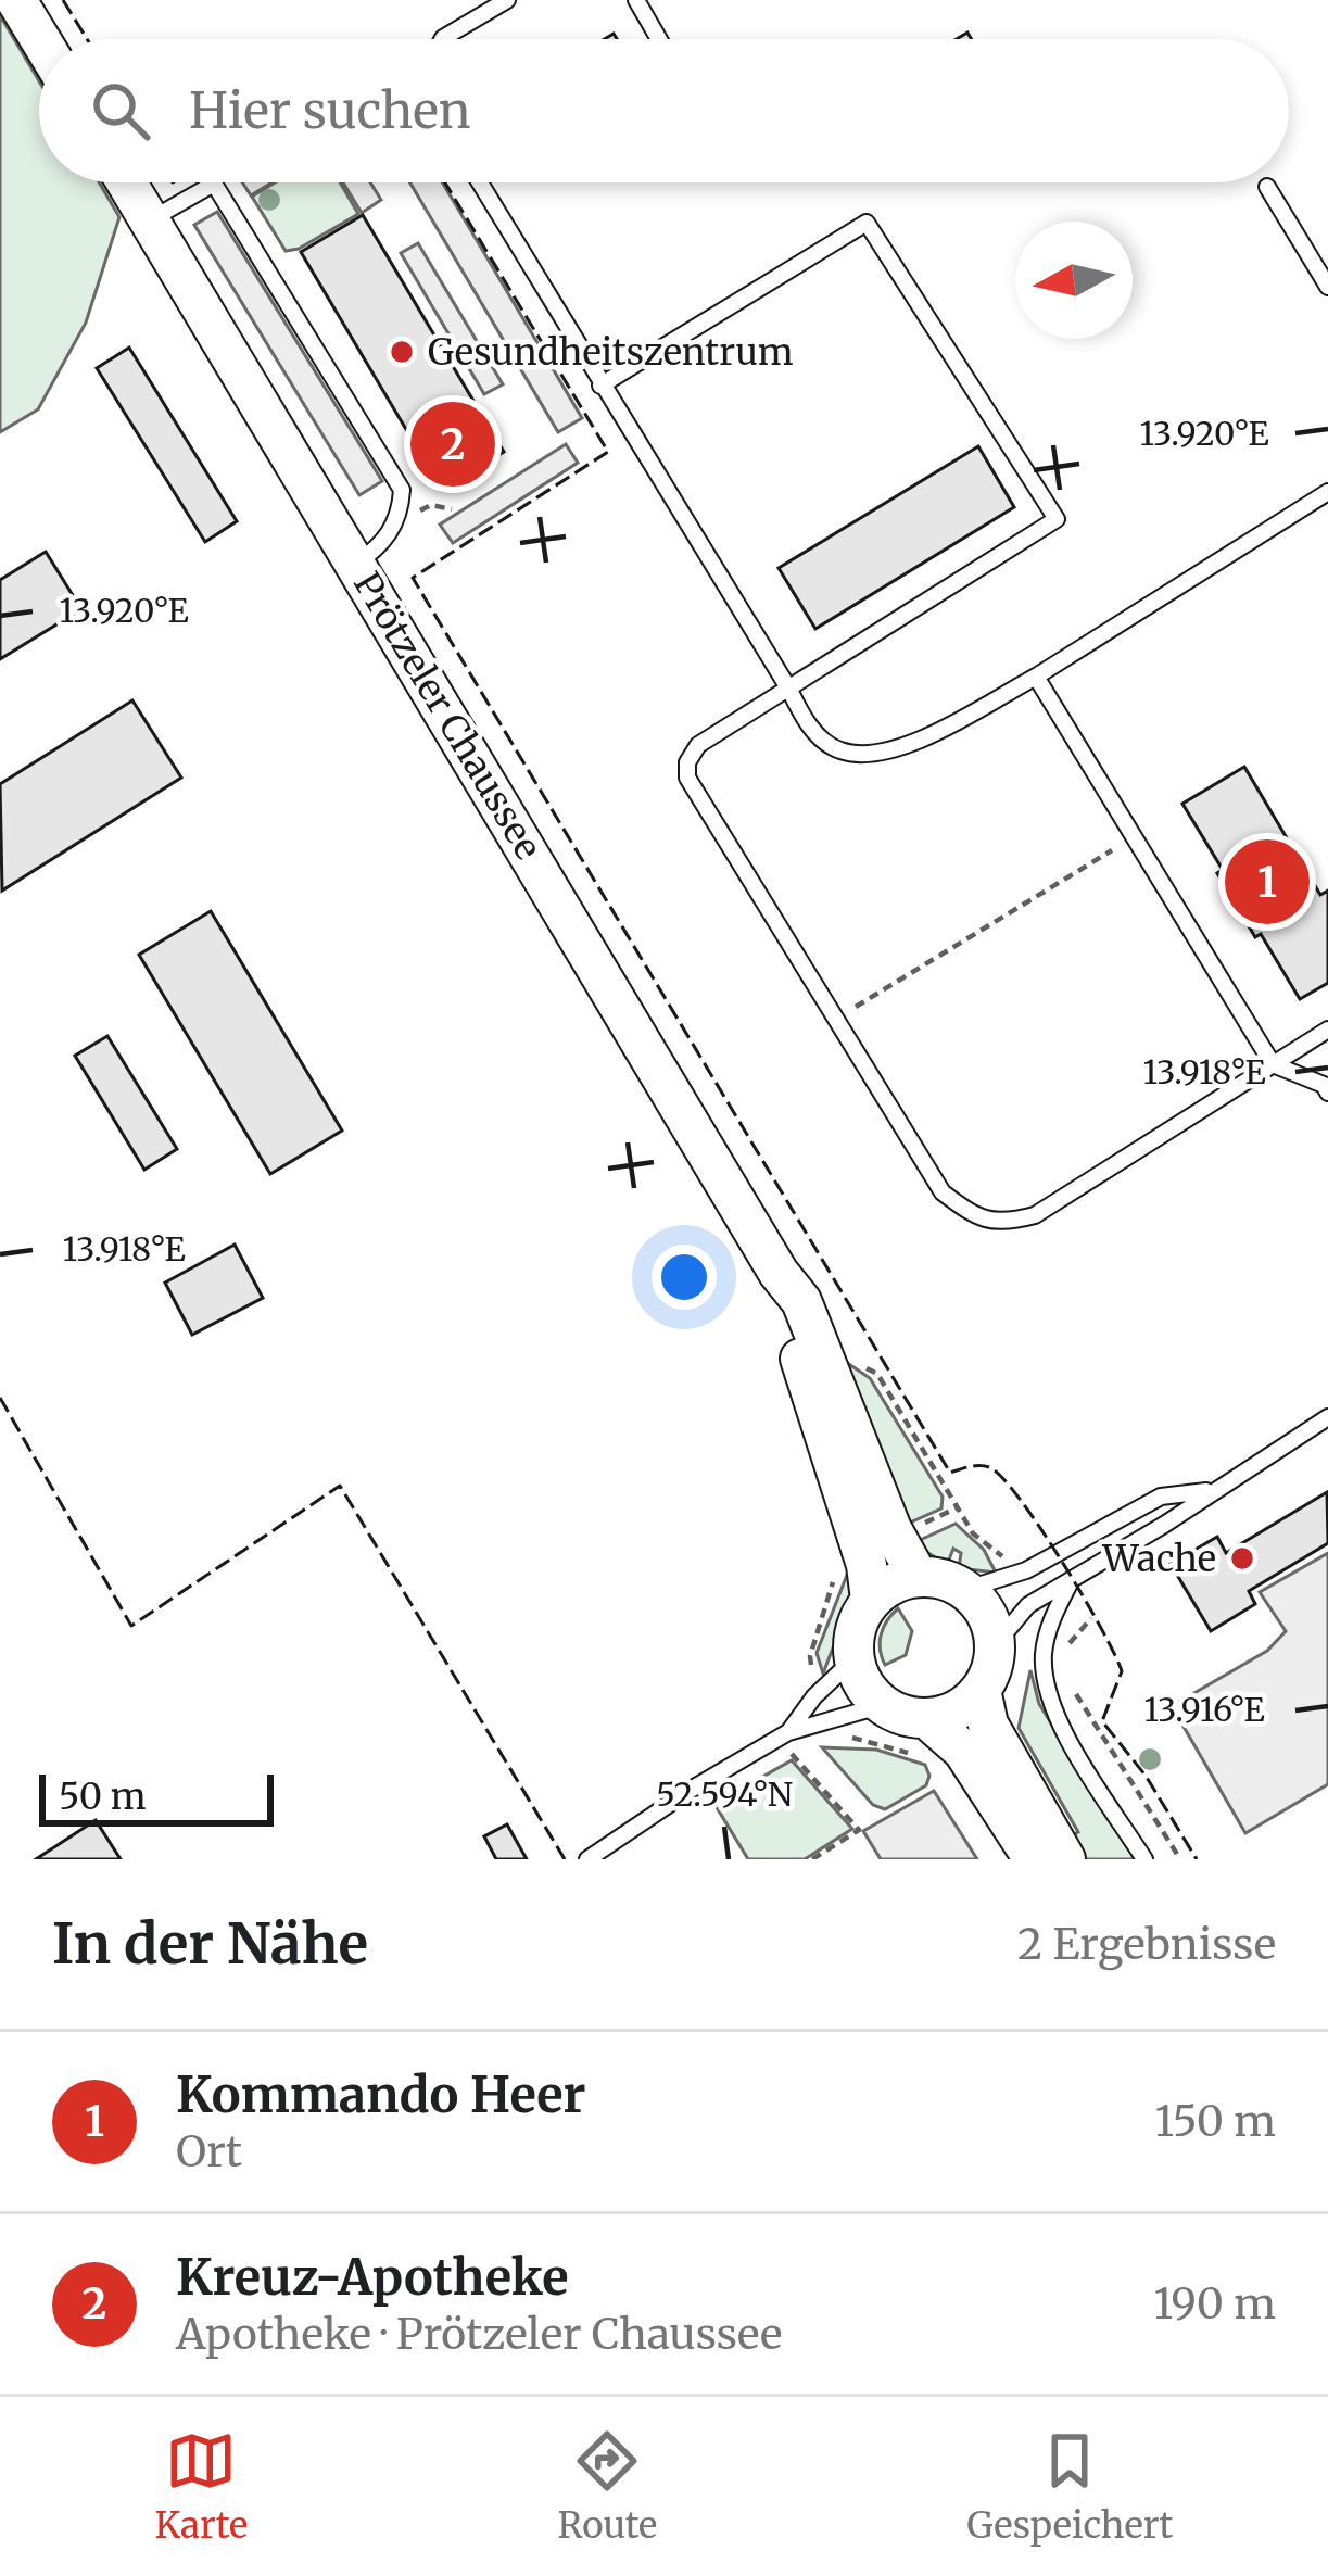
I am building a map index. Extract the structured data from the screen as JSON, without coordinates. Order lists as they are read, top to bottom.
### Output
{
  "streets": {
    "main road": ["Prötzeler Chaussee"]
  },
  "places": ["Gesundheitszentrum", "Wache"],
  "scale_bar": "50 m",
  "north": "left",
  "page": {
    "search": "Hier suchen",
    "pins": ["2", "1"],
    "scale": "50 m",
    "heading": ["In der Nähe", "2 Ergebnisse"],
    "list": [
      {
        "mark": "1",
        "name": "Kommando Heer",
        "note": "Ort",
        "value": "150 m"
      },
      {
        "mark": "2",
        "name": "Kreuz-Apotheke",
        "note": "Apotheke · Prötzeler Chaussee",
        "value": "190 m"
      }
    ],
    "nav": ["Karte", "Route", "Gespeichert"]
  },
  "coordinates": [
    "13.920°E",
    "13.918°E",
    "13.916°E",
    "52.594°N"
  ]
}
